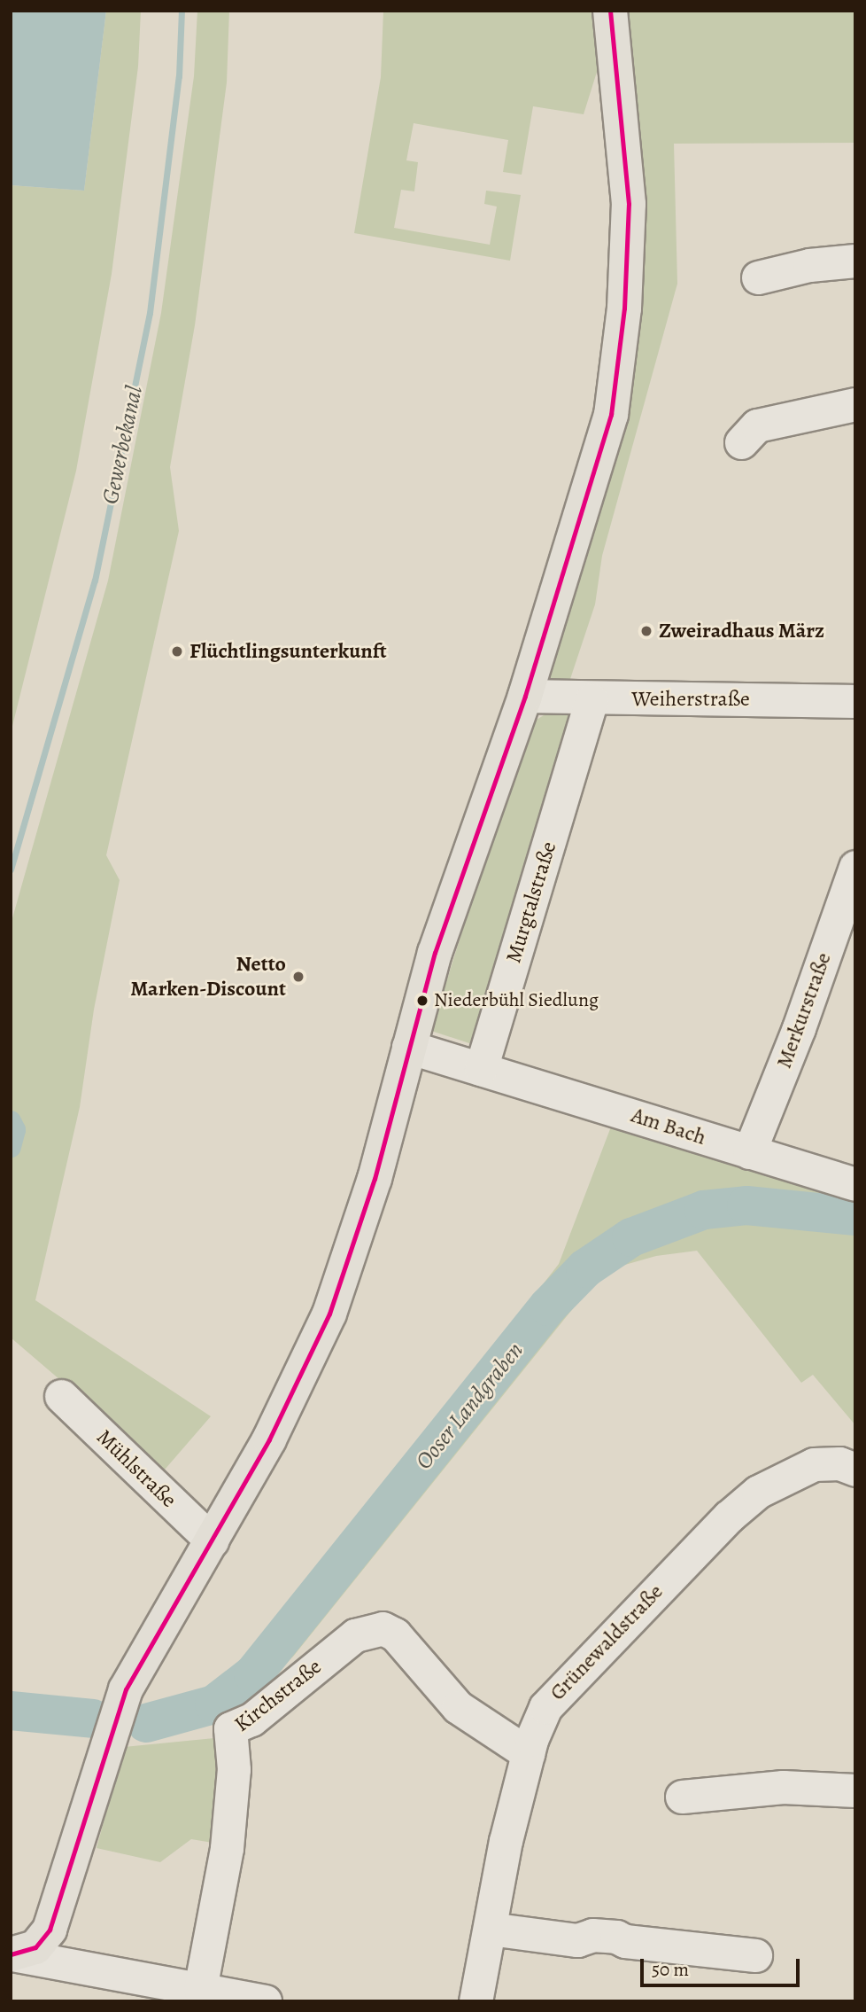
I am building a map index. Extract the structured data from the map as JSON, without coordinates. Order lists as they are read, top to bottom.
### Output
{
  "streets": {
    "street": [
      "Weiherstraße",
      "Murgtalstraße",
      "Merkurstraße",
      "Am Bach",
      "Mühlstraße",
      "Grünewaldstraße",
      "Kirchstraße"
    ]
  },
  "crossings": [
    ["Weiherstraße", "Murgtalstraße"],
    ["Murgtalstraße", "Am Bach"],
    ["Merkurstraße", "Am Bach"],
    ["Grünewaldstraße", "Kirchstraße"]
  ],
  "water": ["Gewerbekanal", "Ooser Landgraben"],
  "places": [
    "Zweiradhaus März",
    "Flüchtlingsunterkunft",
    "Netto Marken-Discount",
    "Niederbühl Siedlung"
  ],
  "scale_bar": "50 m"
}
